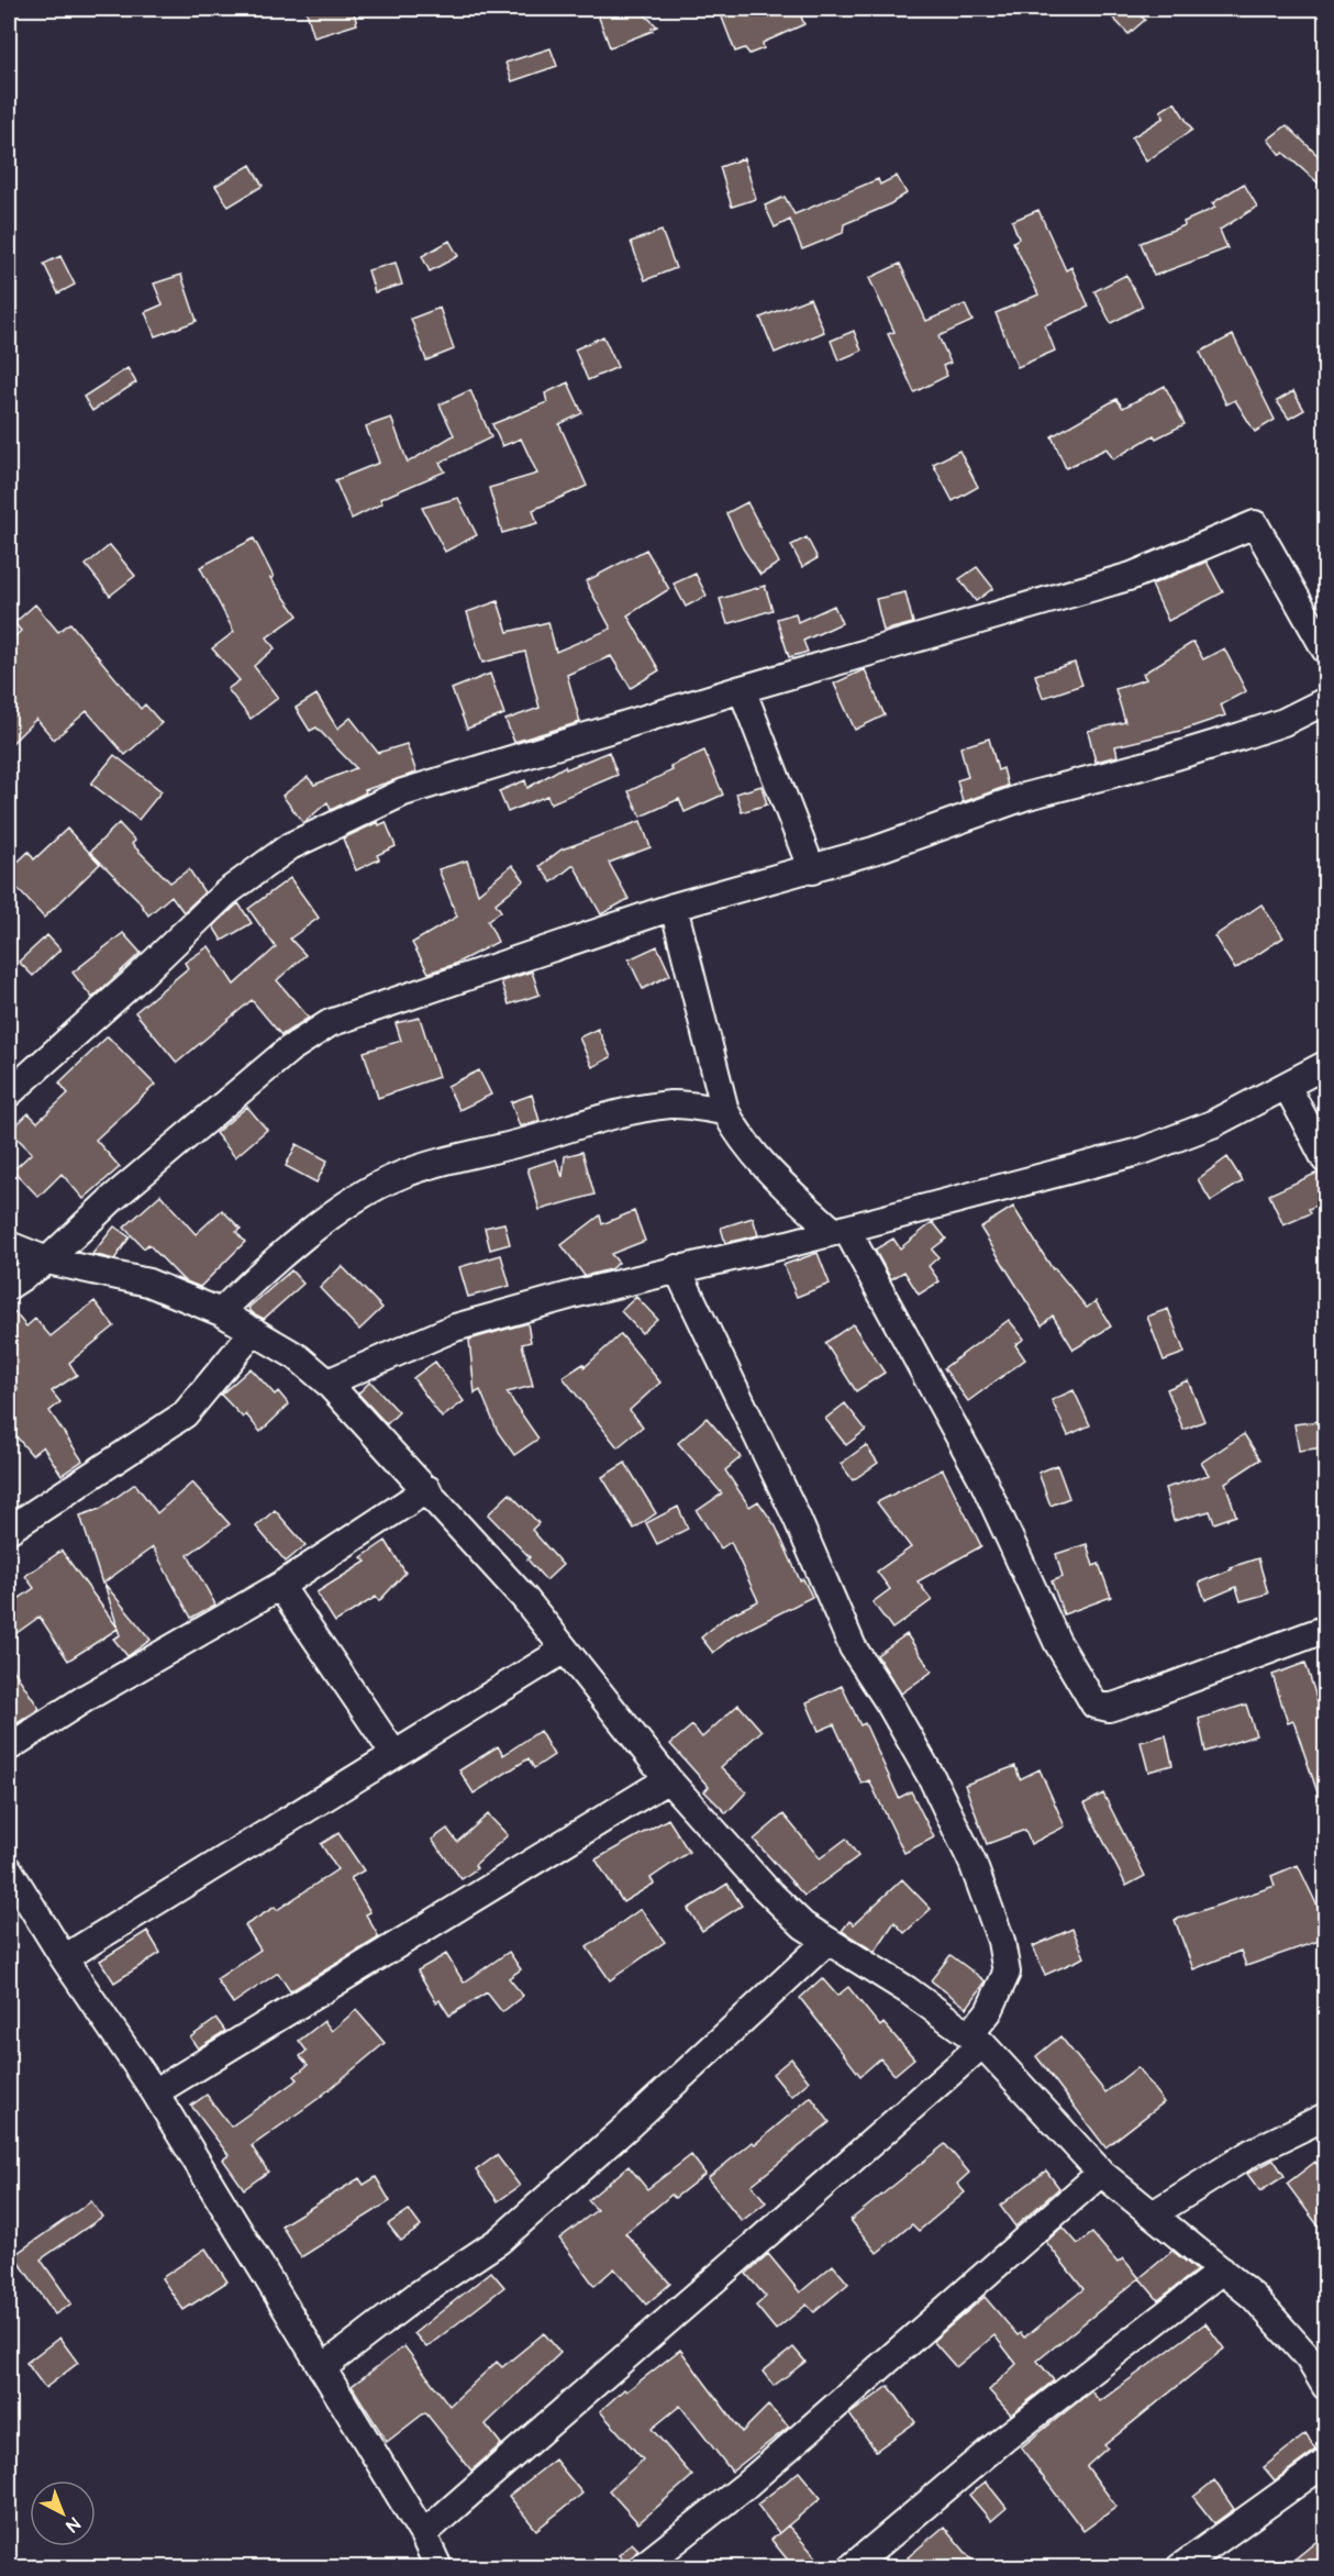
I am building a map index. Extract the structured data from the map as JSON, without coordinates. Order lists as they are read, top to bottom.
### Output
{
  "north": "bottom right"
}
